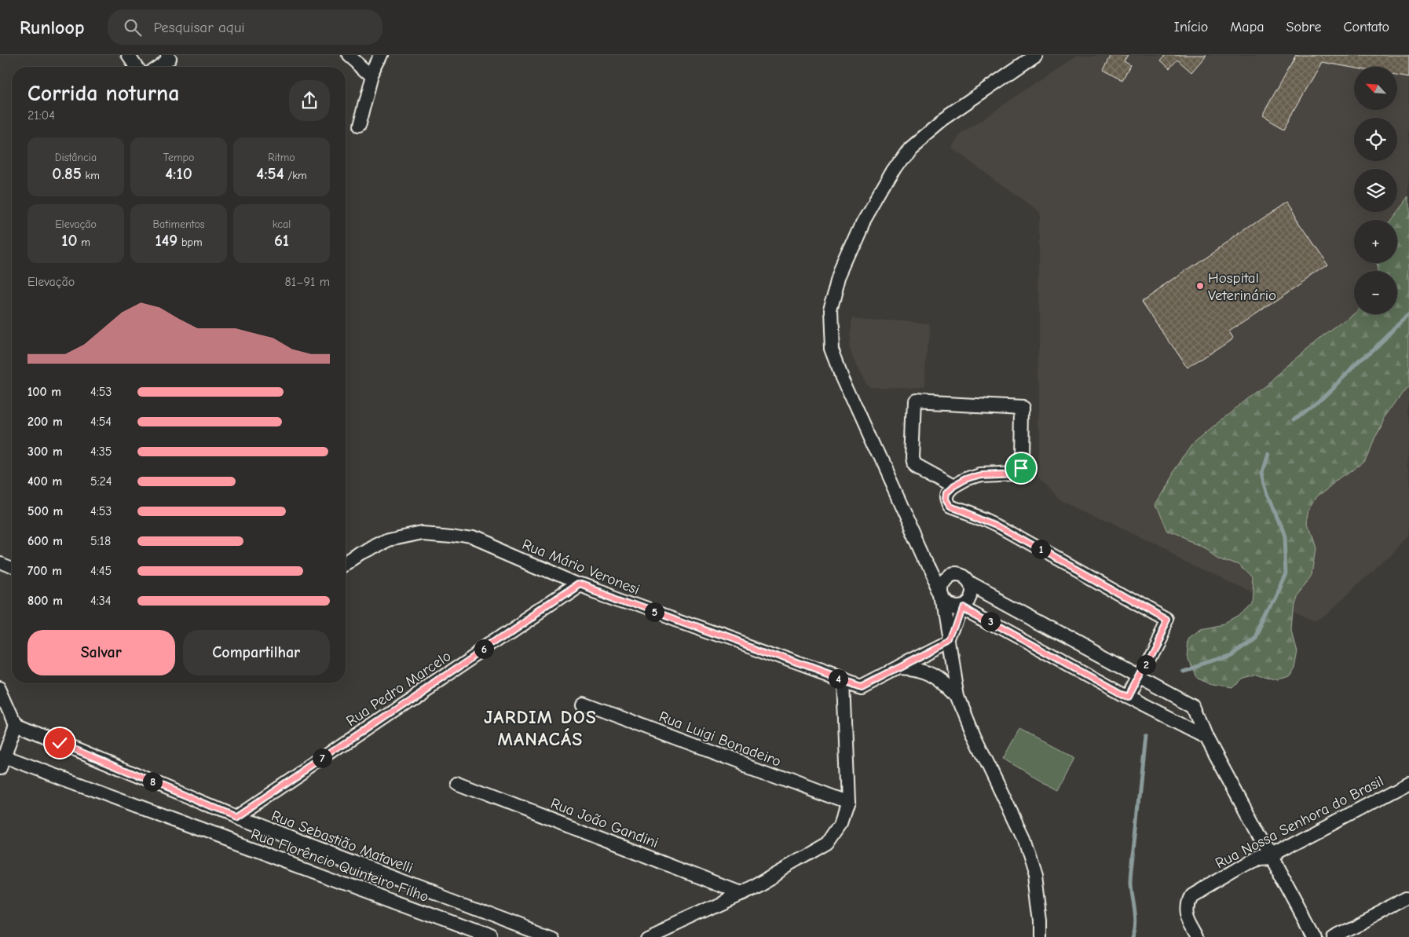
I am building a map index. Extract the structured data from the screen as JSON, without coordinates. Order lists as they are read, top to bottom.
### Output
{
  "streets": {
    "street": [
      "Rua Mário Veronesi",
      "Rua Pedro Marcelo",
      "Rua Luigi Bonadeiro",
      "Rua Nossa Senhora do Brasil",
      "Rua João Gandini",
      "Rua Sebastião Matavelli",
      "Rua Florêncio Quinteiro Filho"
    ]
  },
  "crossings": [
    ["Rua Mário Veronesi", "Rua Pedro Marcelo"],
    ["Rua Pedro Marcelo", "Rua Sebastião Matavelli"],
    ["Rua Sebastião Matavelli", "Rua Florêncio Quinteiro Filho"]
  ],
  "districts": ["JARDIM DOS MANACÁS"],
  "places": ["Hospital Veterinário"],
  "north": "top left",
  "page": {
    "header": "Runloop",
    "search": "Pesquisar aqui",
    "nav": [
      "Início",
      "Mapa",
      "Sobre",
      "Contato"
    ],
    "map_buttons": ["+", "−"],
    "heading": ["Corrida noturna", "21:04"],
    "stats": [
      ["Distância", "0.85 km"],
      ["Tempo", "4:10"],
      ["Ritmo", "4:54 /km"],
      ["Elevação", "10 m"],
      ["Batimentos", "149 bpm"],
      ["kcal", "61"]
    ],
    "chart": ["Elevação", "81–91 m"],
    "list": [
      {
        "name": "100 m",
        "note": "4:53"
      },
      {
        "name": "200 m",
        "note": "4:54"
      },
      {
        "name": "300 m",
        "note": "4:35"
      },
      {
        "name": "400 m",
        "note": "5:24"
      },
      {
        "name": "500 m",
        "note": "4:53"
      },
      {
        "name": "600 m",
        "note": "5:18"
      },
      {
        "name": "700 m",
        "note": "4:45"
      },
      {
        "name": "800 m",
        "note": "4:34"
      }
    ],
    "pins": [
      "1",
      "5",
      "3",
      "6",
      "2",
      "4",
      "7",
      "8"
    ],
    "buttons": ["Salvar", "Compartilhar"]
  }
}
